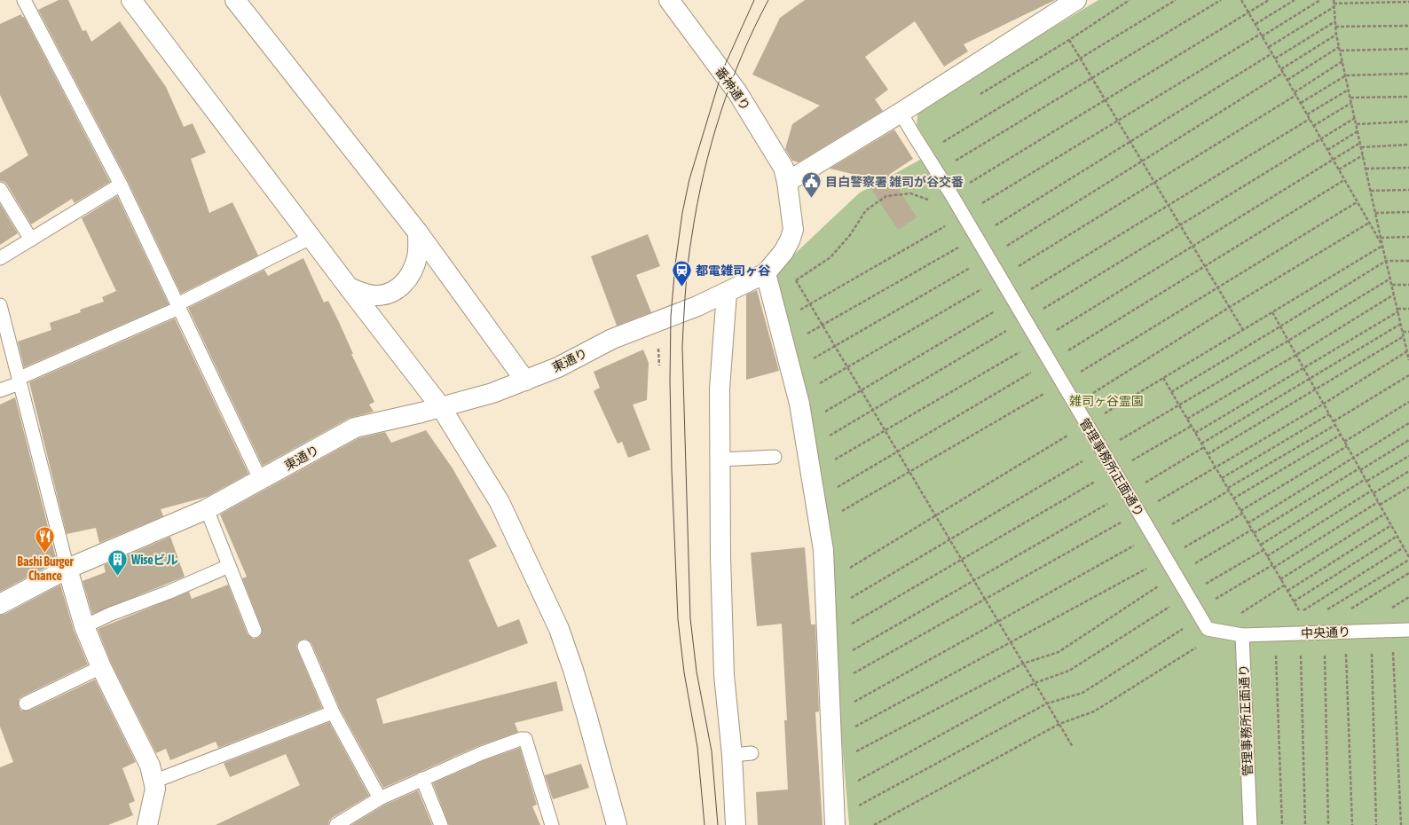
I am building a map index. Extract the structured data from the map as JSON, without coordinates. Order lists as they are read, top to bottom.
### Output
{
  "streets": {
    "street": ["番神通り", "東通り"],
    "lane": ["管理事務所正面通り", "中央通り"]
  },
  "crossings": [
    ["番神通り", "東通り"],
    ["管理事務所正面通り", "中央通り"]
  ],
  "parks": ["雑司ヶ谷霊園"],
  "places": {
    "public building": ["目白警察署 雑司が谷交番"],
    "station": ["都電雑司ヶ谷"],
    "restaurant": ["Bashi Burger Chance"],
    "building": ["Wiseビル"]
  }
}
